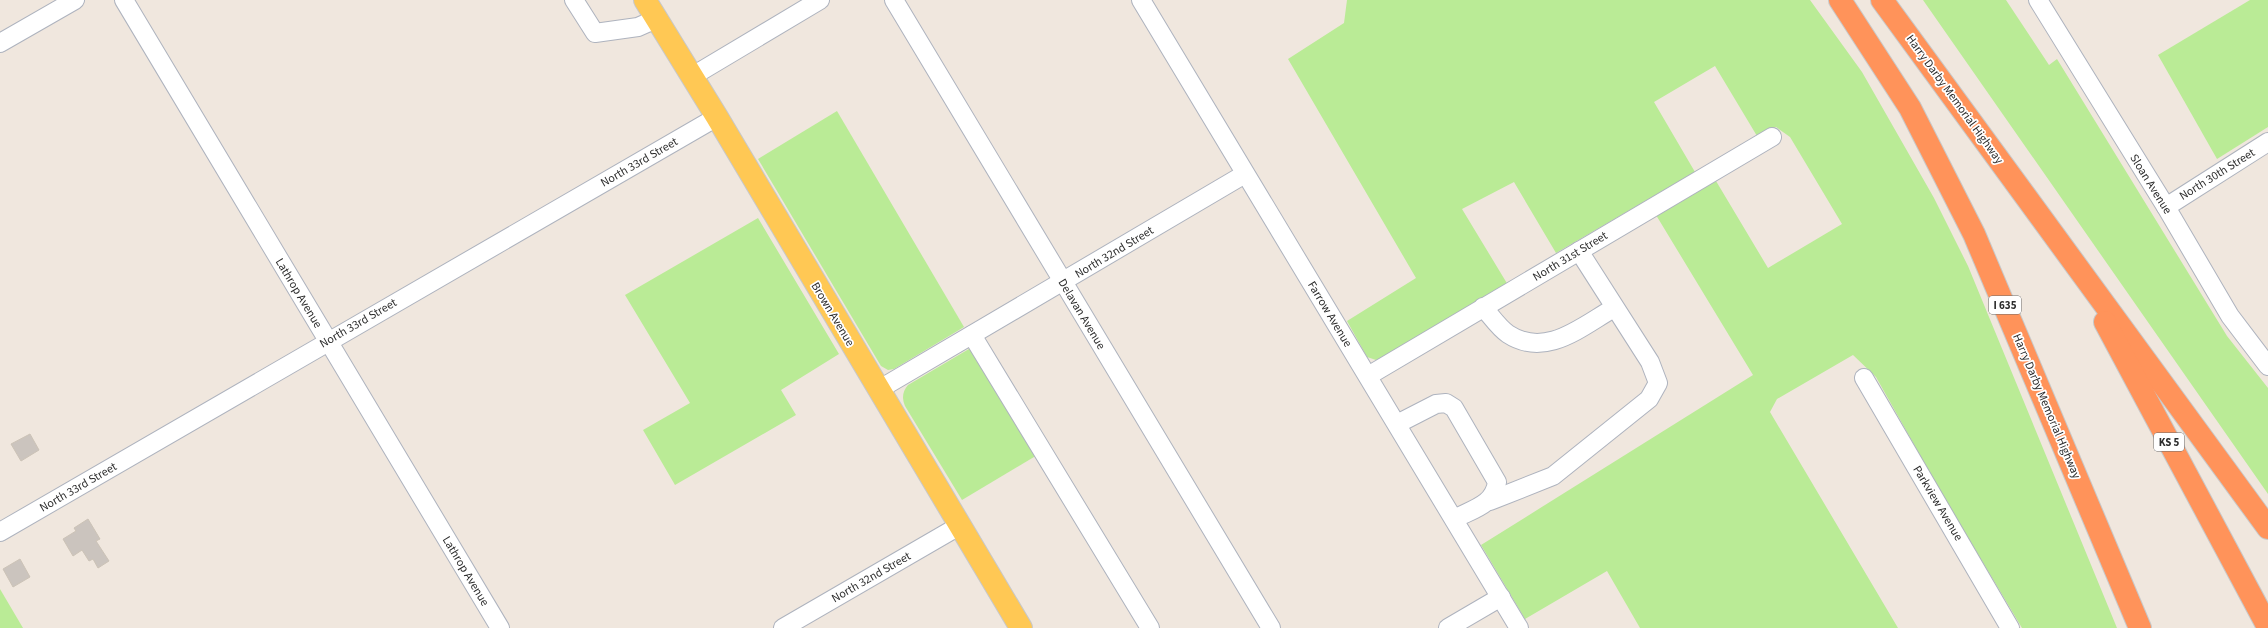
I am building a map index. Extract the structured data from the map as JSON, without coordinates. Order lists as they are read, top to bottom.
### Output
{
  "streets": {
    "highway": ["Harry Darby Memorial Highway", "I 635", "KS 5"],
    "main road": ["Brown Avenue"],
    "street": [
      "North 33rd Street",
      "North 30th Street",
      "Sloan Avenue",
      "North 32nd Street",
      "North 31st Street",
      "Lathrop Avenue",
      "Delavan Avenue",
      "Farrow Avenue",
      "Parkview Avenue"
    ]
  },
  "crossings": [
    ["Harry Darby Memorial Highway", "KS 5"],
    ["North 33rd Street", "Lathrop Avenue"],
    ["North 33rd Street", "Brown Avenue"],
    ["North 30th Street", "Sloan Avenue"],
    ["North 32nd Street", "Brown Avenue"],
    ["North 32nd Street", "Delavan Avenue"],
    ["North 32nd Street", "Farrow Avenue"],
    ["North 31st Street", "Farrow Avenue"]
  ]
}
